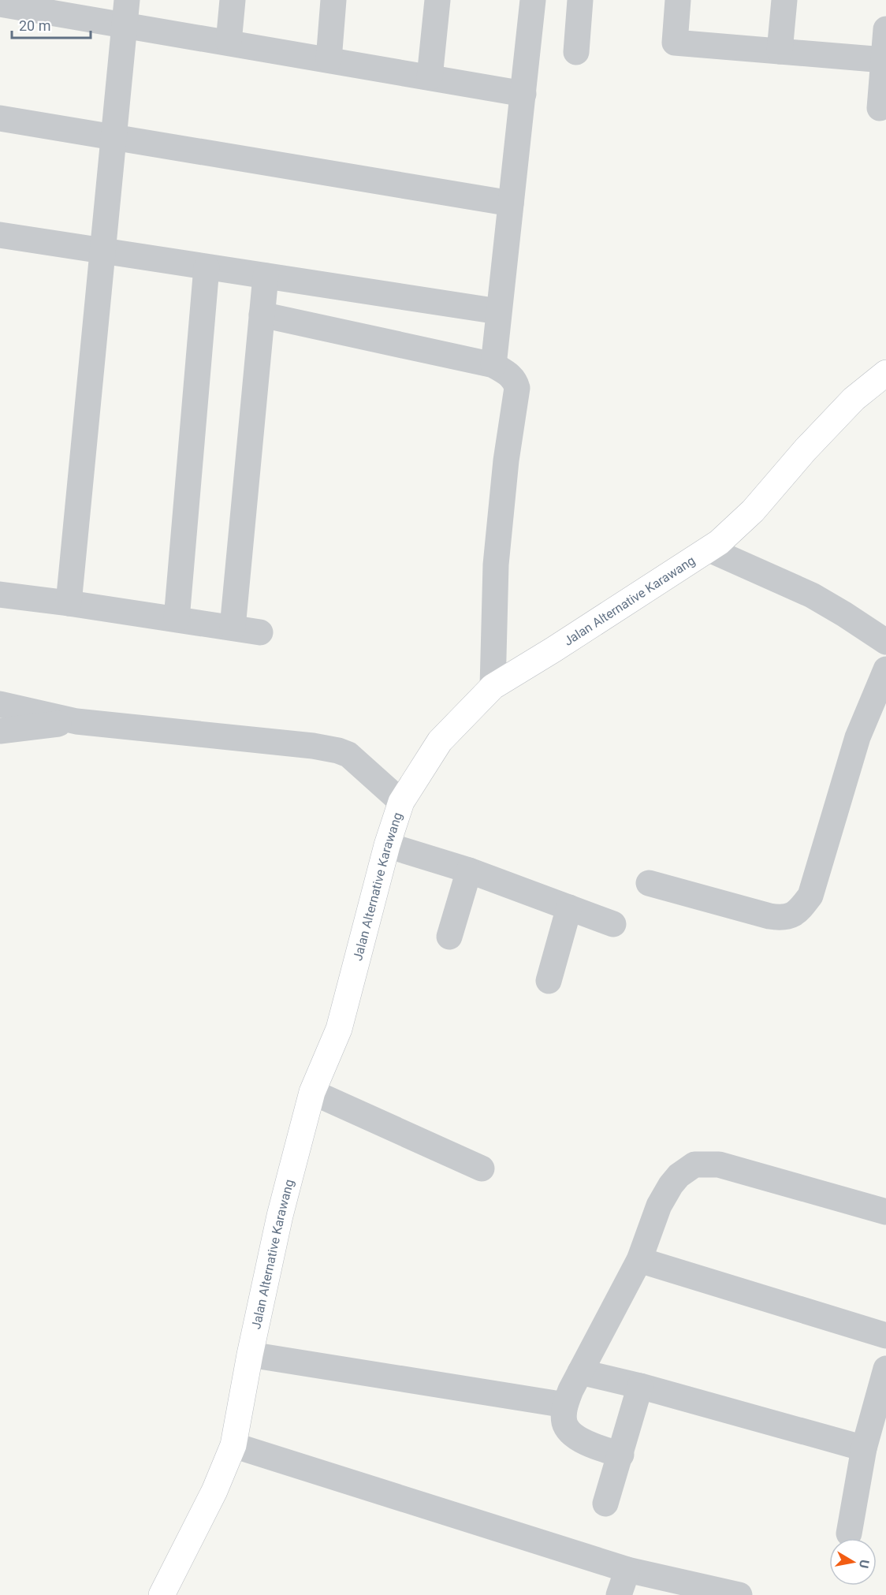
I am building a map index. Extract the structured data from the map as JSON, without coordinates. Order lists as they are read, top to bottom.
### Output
{
  "streets": {
    "street": ["Jalan Alternative Karawang"]
  },
  "scale_bar": "20 m",
  "north": "right"
}
